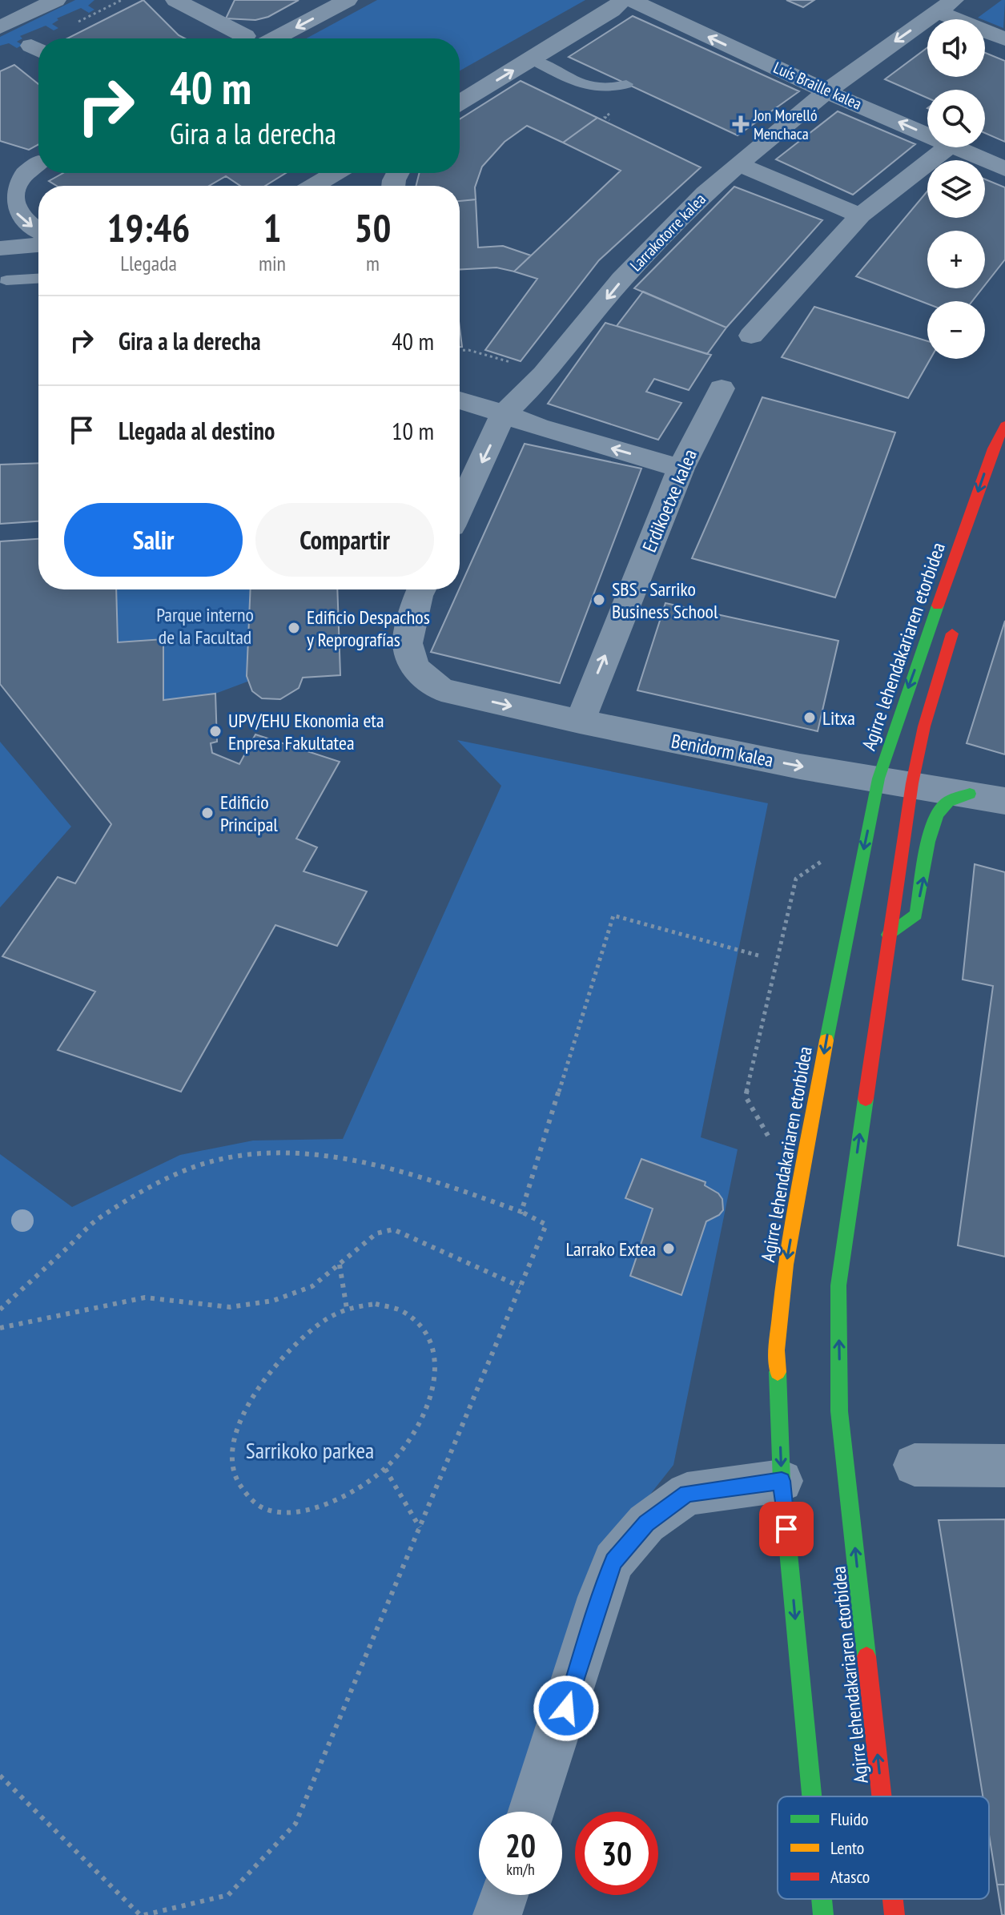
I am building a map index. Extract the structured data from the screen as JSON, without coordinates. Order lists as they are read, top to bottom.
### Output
{
  "streets": {
    "main road": ["Agirre lehendakariaren etorbidea"],
    "street": [
      "Luís Braille kalea",
      "Larrakotorre kalea",
      "Erdikoetxe kalea",
      "Benidorm kalea"
    ]
  },
  "crossings": [
    ["Luís Braille kalea", "Larrakotorre kalea"],
    ["Erdikoetxe kalea", "Benidorm kalea"],
    ["Agirre lehendakariaren etorbidea", "Benidorm kalea"]
  ],
  "one_way": ["Erdikoetxe kalea", "Benidorm kalea"],
  "parks": ["Parque interno de la Facultad", "Sarrikoko parkea"],
  "places": {
    "health": ["Jon Morelló Menchaca"],
    "other": [
      "SBS - Sarriko Business School",
      "Edificio Despachos y Reprografías",
      "Litxa",
      "UPV/EHU Ekonomia eta Enpresa Fakultatea",
      "Edificio Principal",
      "Larrako Extea"
    ]
  },
  "legend": ["Fluido", "Lento", "Atasco"],
  "page": {
    "map_buttons": ["+", "−"],
    "turn": ["40 m", "Gira a la derecha"],
    "eta": [
      "19:46",
      "Llegada",
      "1",
      "min",
      "50",
      "m"
    ],
    "list": [
      {
        "name": "Gira a la derecha",
        "value": "40 m"
      },
      {
        "name": "Llegada al destino",
        "value": "10 m"
      }
    ],
    "buttons": ["Salir", "Compartir"],
    "speed": "20 km/h",
    "limit": "30"
  }
}
